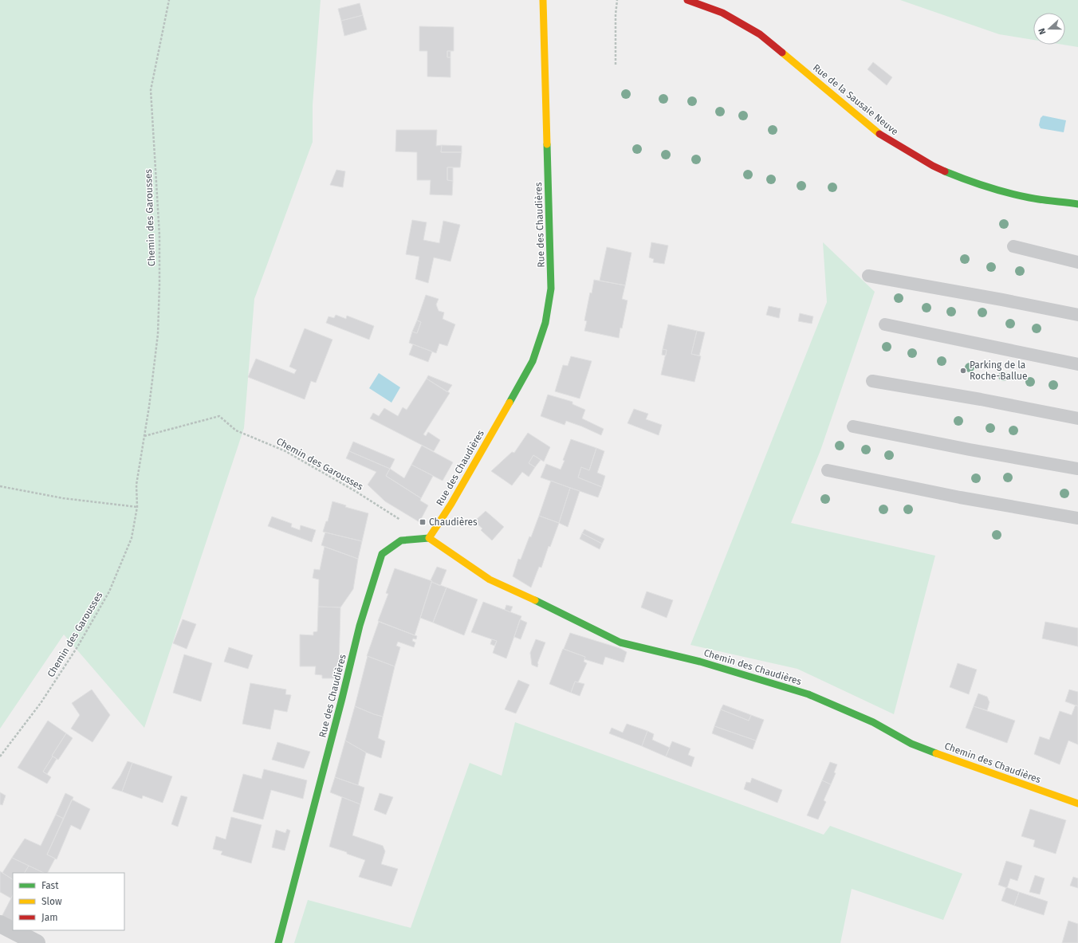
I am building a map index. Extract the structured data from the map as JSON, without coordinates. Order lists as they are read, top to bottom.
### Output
{
  "streets": {
    "street": ["Rue de la Sausaie Neuve", "Rue des Chaudières", "Chemin des Chaudières"],
    "path": ["Chemin des Garousses"]
  },
  "crossings": [
    ["Rue des Chaudières", "Chemin des Chaudières"]
  ],
  "places": {
    "other": ["Parking de la Roche-Ballue"],
    "transit": ["Chaudières"]
  },
  "legend": ["Fast", "Slow", "Jam"],
  "north": "left"
}
